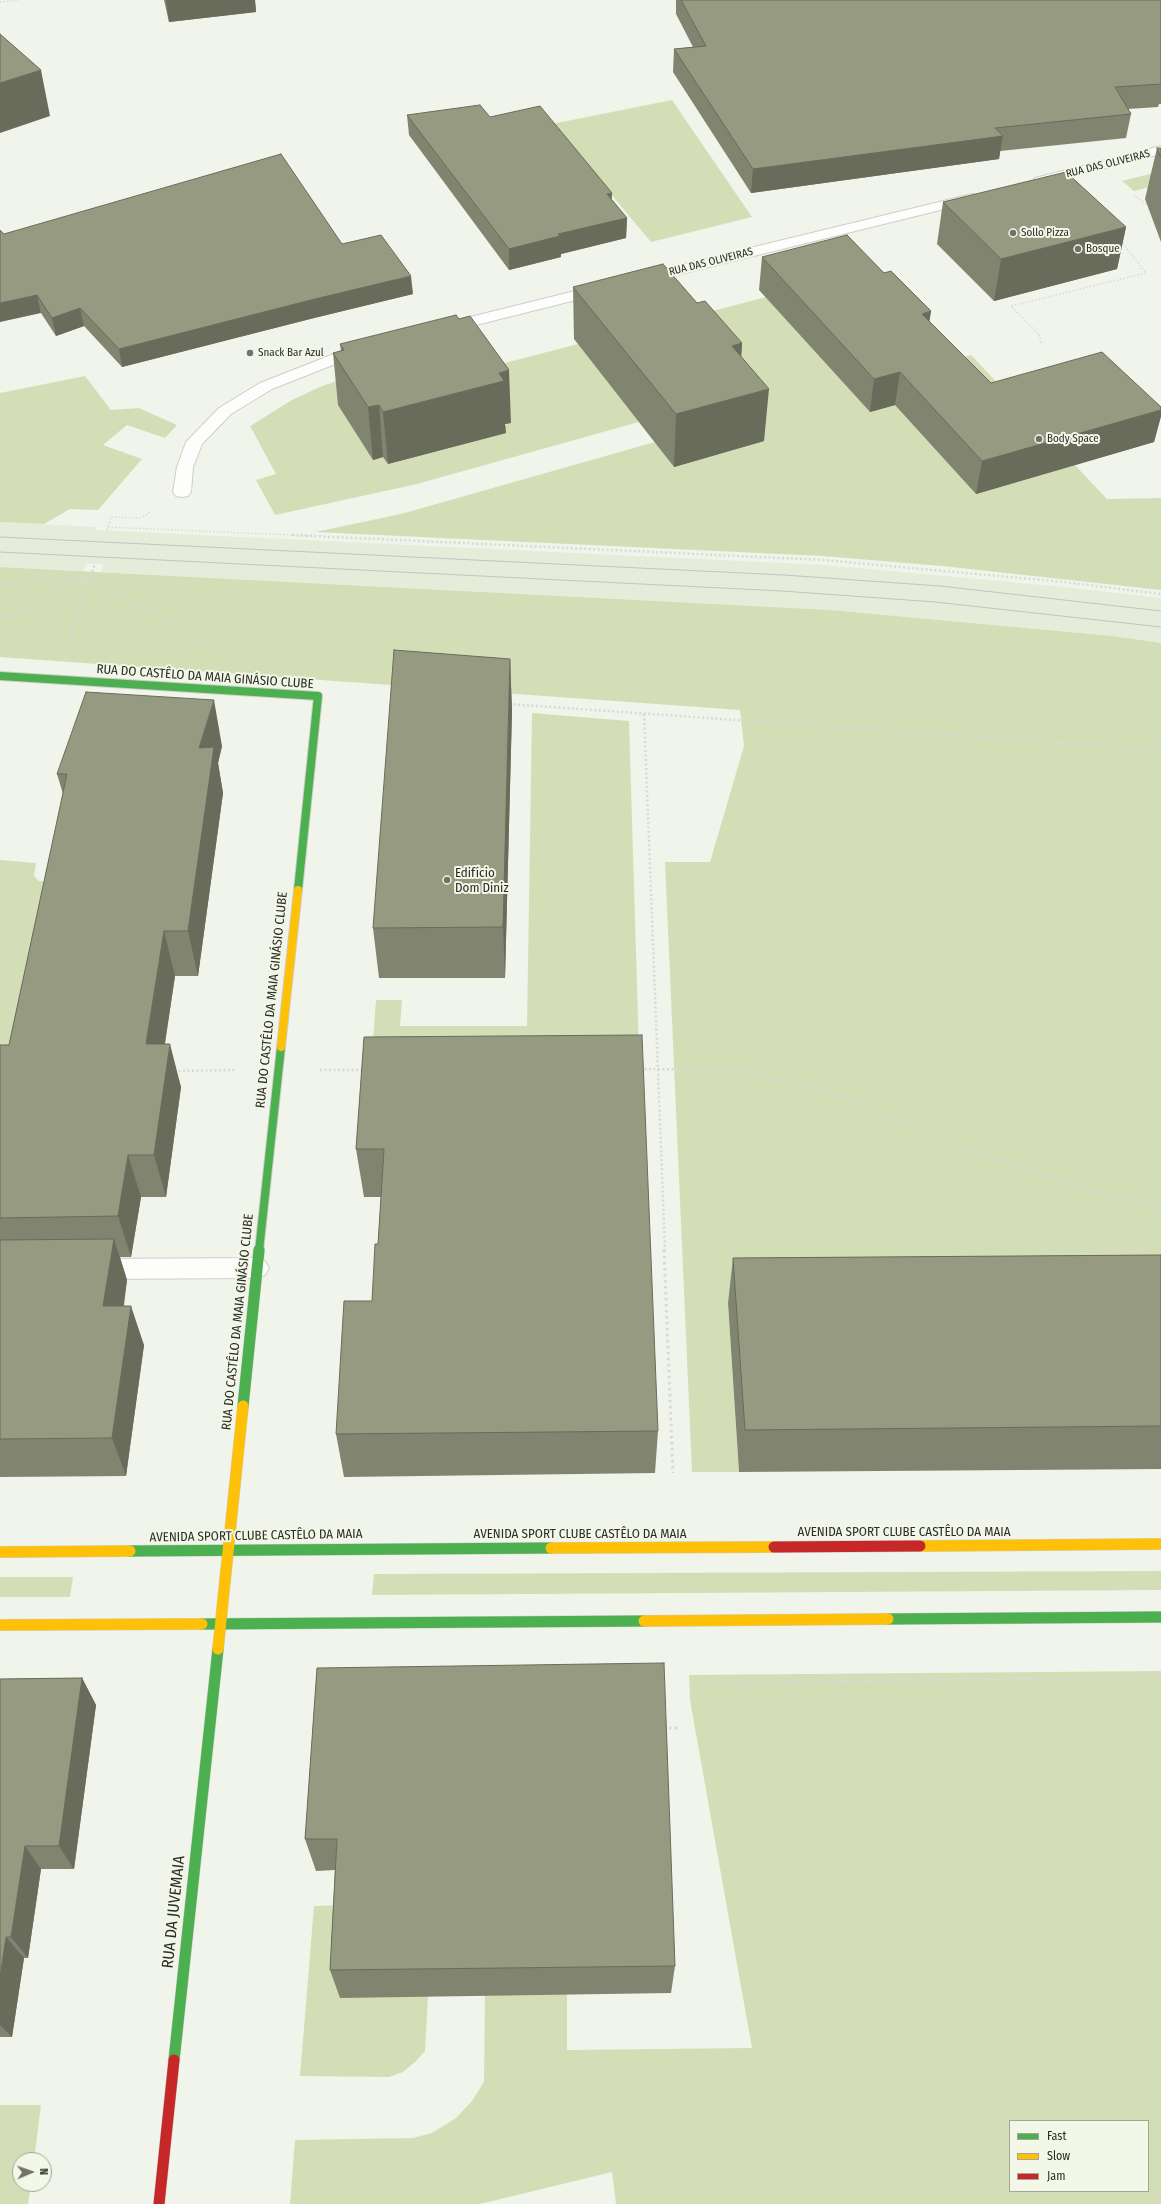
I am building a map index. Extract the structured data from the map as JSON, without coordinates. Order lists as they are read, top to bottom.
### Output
{
  "streets": {
    "street": [
      "RUA DAS OLIVEIRAS",
      "RUA DO CASTÊLO DA MAIA GINÁSIO CLUBE",
      "AVENIDA SPORT CLUBE CASTÊLO DA MAIA",
      "RUA DA JUVEMAIA"
    ]
  },
  "crossings": [
    ["RUA DO CASTÊLO DA MAIA GINÁSIO CLUBE", "AVENIDA SPORT CLUBE CASTÊLO DA MAIA"],
    ["RUA DO CASTÊLO DA MAIA GINÁSIO CLUBE", "RUA DA JUVEMAIA"]
  ],
  "places": [
    "Sollo Pizza",
    "Bosque",
    "Snack Bar Azul",
    "Body Space",
    "Edifício Dom Diniz"
  ],
  "legend": ["Fast", "Slow", "Jam"],
  "north": "right"
}
